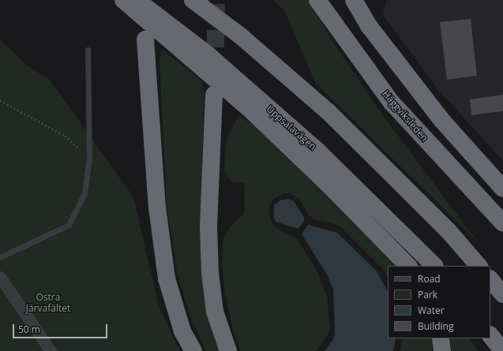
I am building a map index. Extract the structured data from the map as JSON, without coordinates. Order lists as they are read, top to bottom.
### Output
{
  "streets": {
    "highway": ["Häggviksleden", "Uppsalavägen"]
  },
  "parks": ["Östra Järvafältet"],
  "legend": [
    "Road",
    "Park",
    "Water",
    "Building"
  ],
  "scale_bar": "50 m"
}
